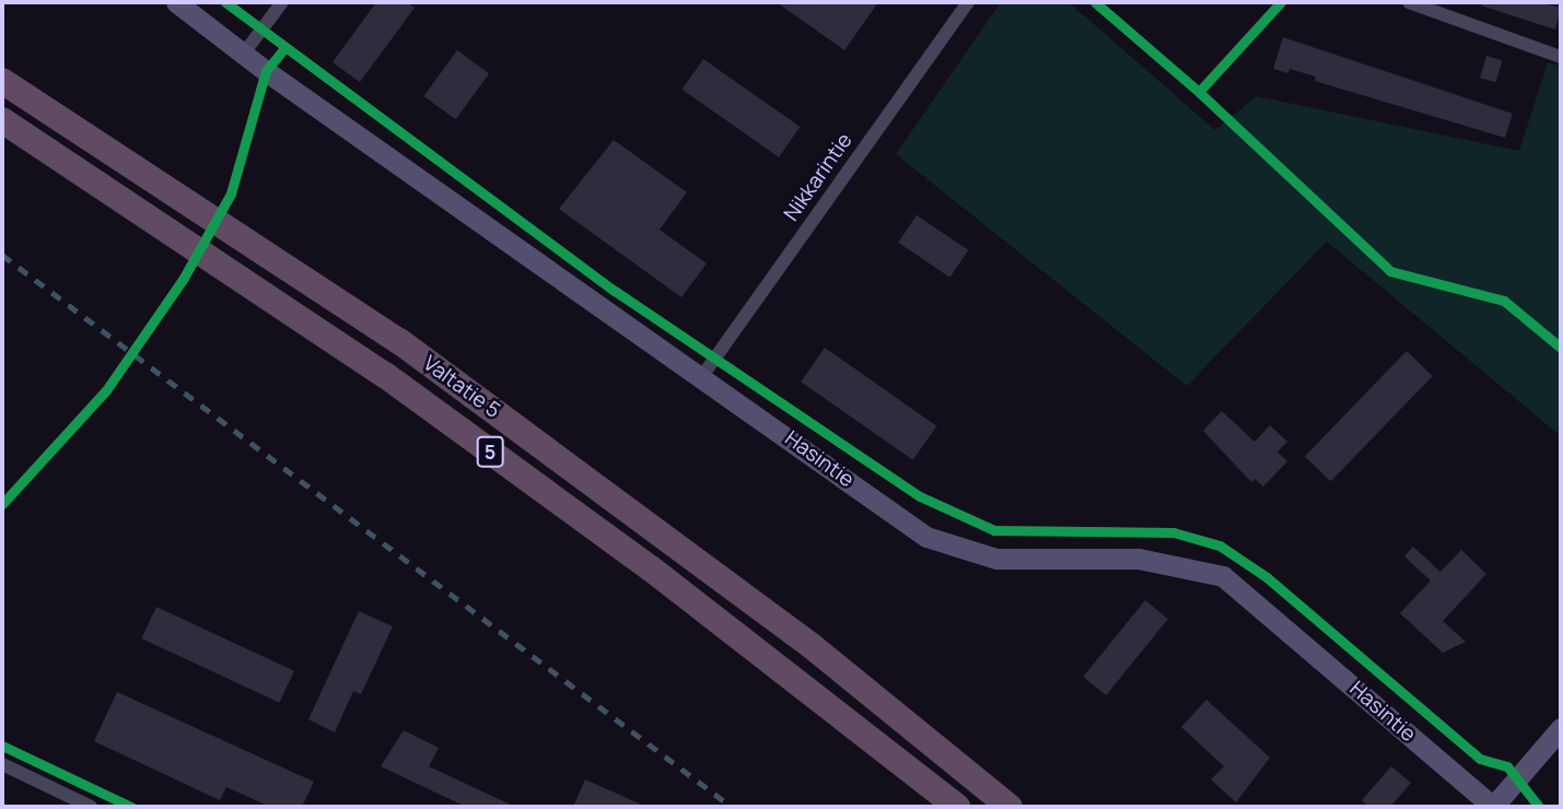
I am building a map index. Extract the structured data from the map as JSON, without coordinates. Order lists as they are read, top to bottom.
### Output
{
  "streets": {
    "highway": ["Valtatie 5", "5"],
    "street": ["Nikkarintie", "Hasintie"]
  },
  "crossings": [
    ["Nikkarintie", "Hasintie"]
  ]
}
